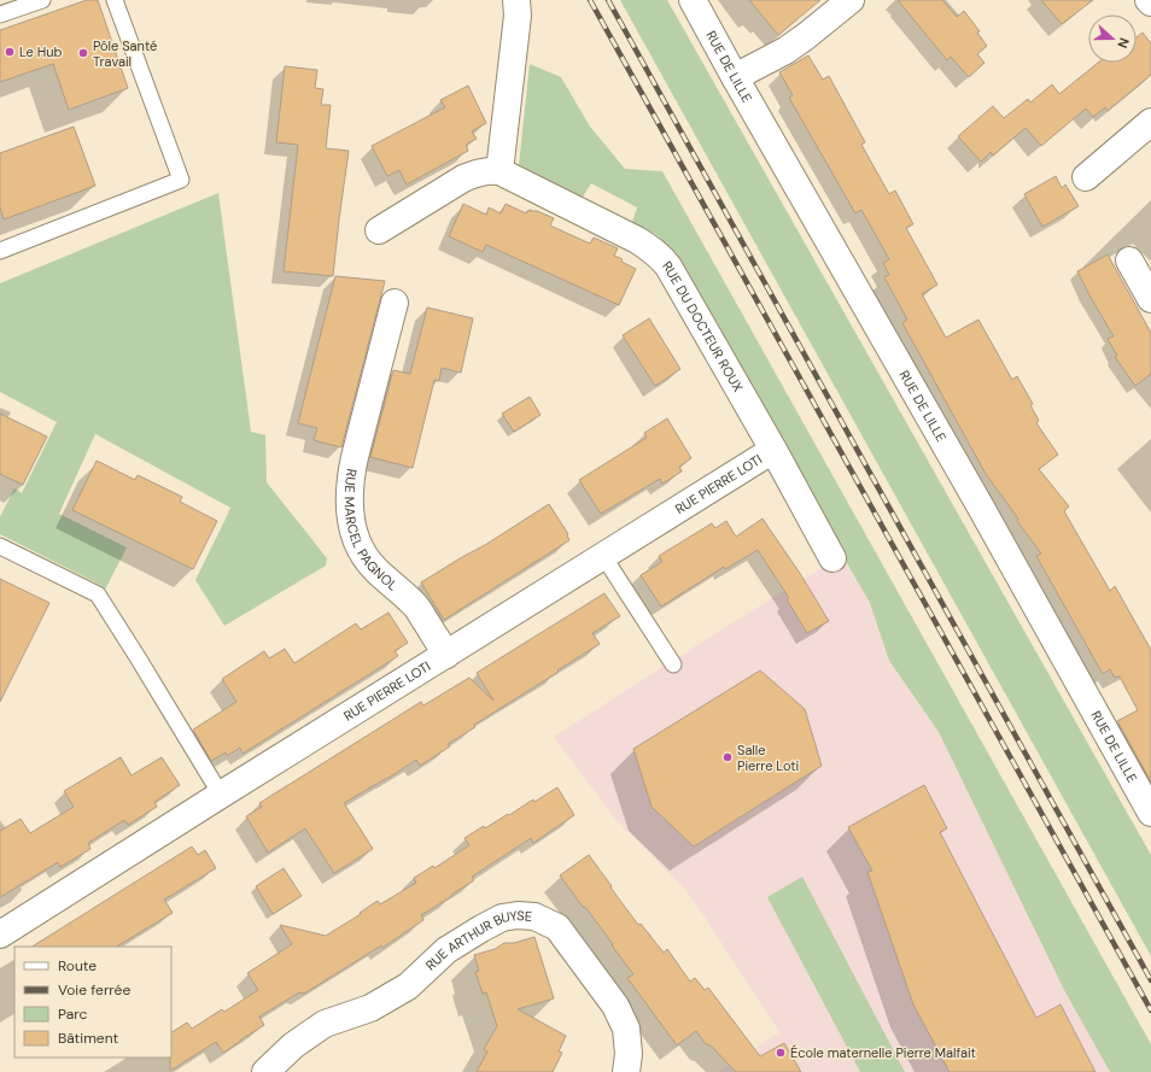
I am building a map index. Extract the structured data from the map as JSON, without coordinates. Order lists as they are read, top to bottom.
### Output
{
  "streets": {
    "street": [
      "RUE DE LILLE",
      "RUE DU DOCTEUR ROUX",
      "RUE PIERRE LOTI",
      "RUE MARCEL PAGNOL",
      "RUE ARTHUR BUYSE"
    ]
  },
  "crossings": [
    ["RUE DU DOCTEUR ROUX", "RUE PIERRE LOTI"],
    ["RUE PIERRE LOTI", "RUE MARCEL PAGNOL"]
  ],
  "places": [
    "Le Hub",
    "Pôle Santé Travail",
    "Salle Pierre Loti",
    "École maternelle Pierre Malfait"
  ],
  "legend": [
    "Route",
    "Voie ferrée",
    "Parc",
    "Bâtiment"
  ],
  "north": "right"
}
